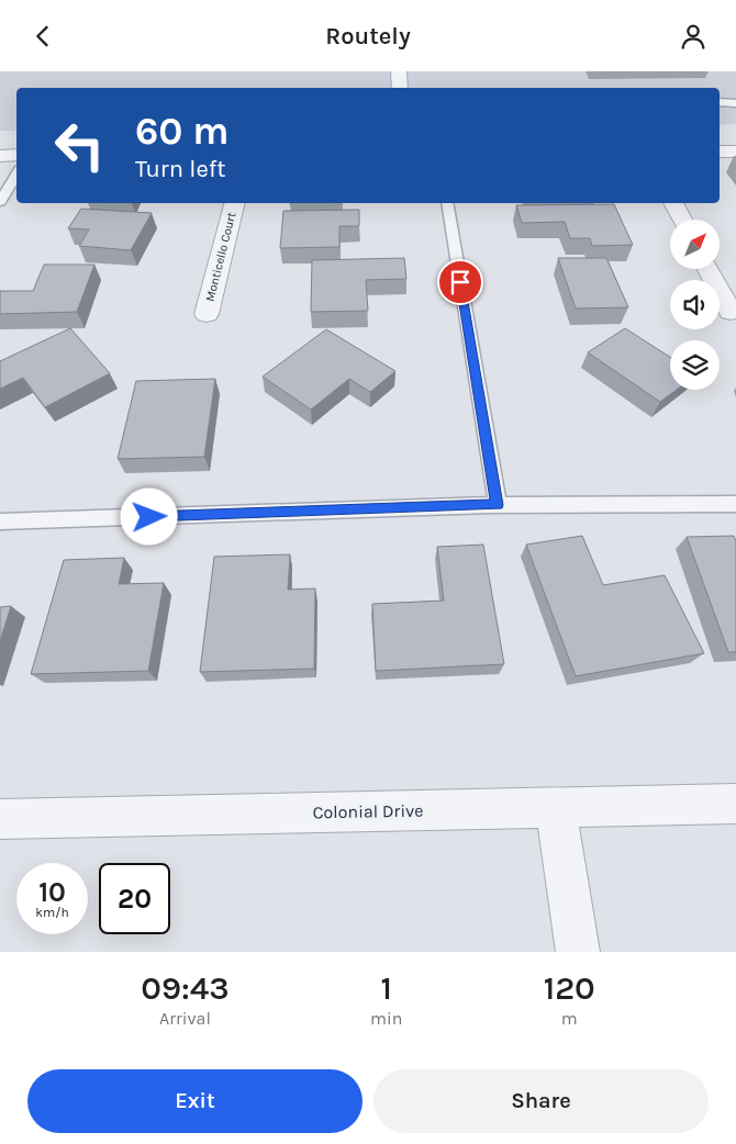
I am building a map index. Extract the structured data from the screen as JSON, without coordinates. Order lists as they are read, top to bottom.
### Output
{
  "streets": {
    "street": ["Monticello Court", "Colonial Drive"]
  },
  "north": "top right",
  "page": {
    "header": "Routely",
    "turn": ["60 m", "Turn left"],
    "speed": "10 km/h",
    "limit": "20",
    "eta": [
      "09:43",
      "Arrival",
      "1",
      "min",
      "120",
      "m"
    ],
    "buttons": ["Exit", "Share"]
  }
}
